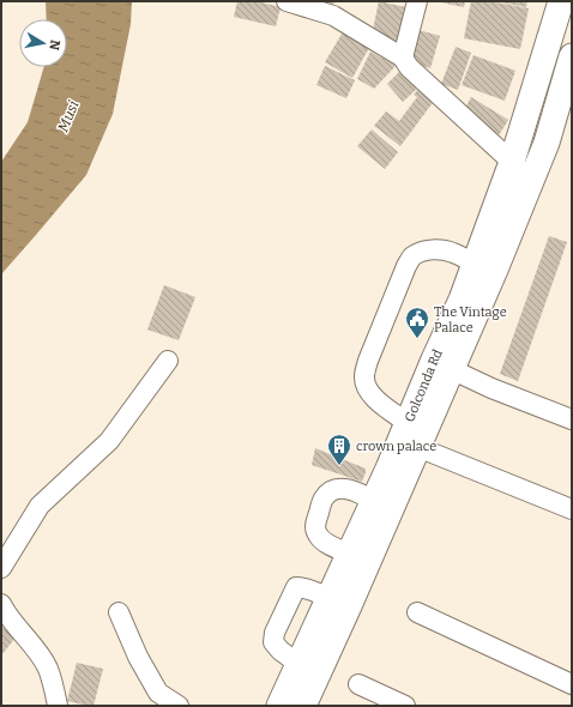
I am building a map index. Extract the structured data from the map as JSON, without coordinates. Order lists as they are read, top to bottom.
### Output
{
  "streets": {
    "main road": ["Golconda Rd"]
  },
  "water": ["Musi"],
  "places": {
    "public building": ["The Vintage Palace"],
    "building": ["crown palace"]
  },
  "north": "right"
}
